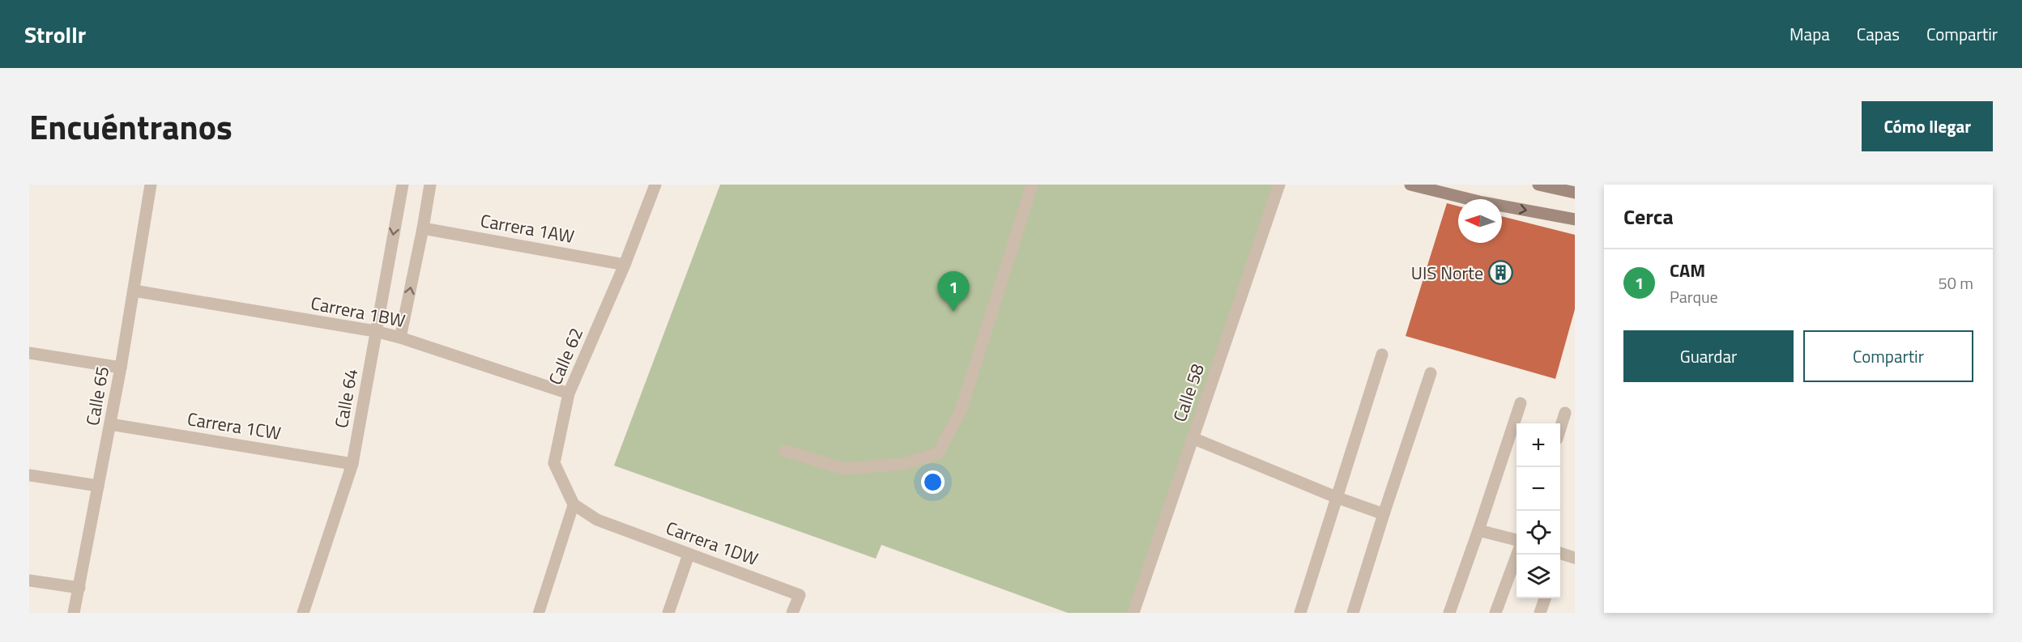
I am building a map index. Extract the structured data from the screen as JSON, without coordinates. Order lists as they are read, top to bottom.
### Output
{
  "streets": {
    "street": [
      "Carrera 1AW",
      "Carrera 1BW",
      "Calle 62",
      "Calle 58",
      "Calle 65",
      "Calle 64",
      "Carrera 1CW",
      "Carrera 1DW"
    ]
  },
  "crossings": [
    ["Carrera 1AW", "Calle 62"],
    ["Carrera 1BW", "Calle 62"],
    ["Carrera 1BW", "Calle 65"],
    ["Carrera 1BW", "Calle 64"],
    ["Calle 62", "Carrera 1DW"],
    ["Calle 65", "Carrera 1CW"],
    ["Calle 64", "Carrera 1CW"]
  ],
  "places": {
    "building": ["UIS Norte"]
  },
  "north": "left",
  "page": {
    "header": "Strollr",
    "nav": ["Mapa", "Capas", "Compartir"],
    "title": "Encuéntranos",
    "buttons": [
      "Cómo llegar",
      ["Guardar", "Compartir"]
    ],
    "heading": "Cerca",
    "list": [
      {
        "mark": "1",
        "name": "CAM",
        "note": "Parque",
        "value": "50 m"
      }
    ],
    "pins": "1",
    "map_buttons": ["+", "−"]
  }
}
